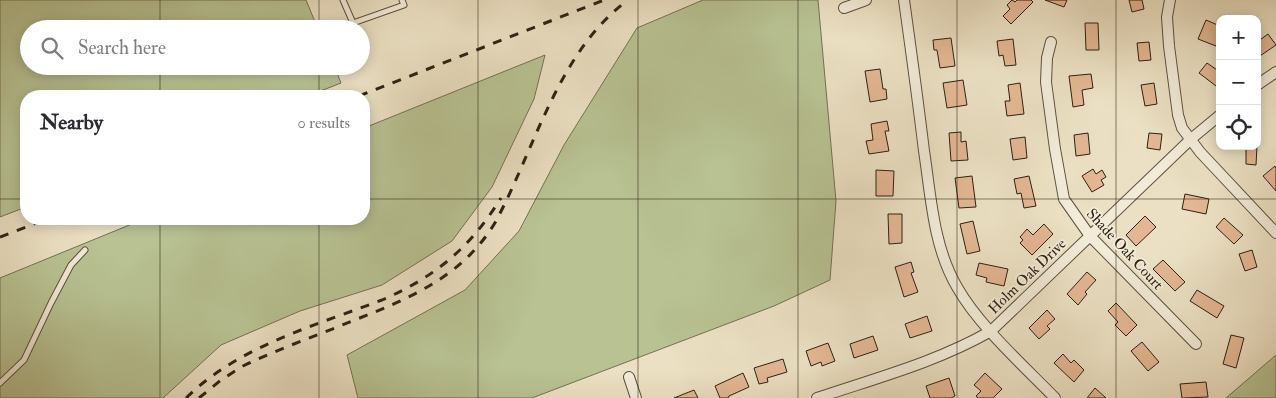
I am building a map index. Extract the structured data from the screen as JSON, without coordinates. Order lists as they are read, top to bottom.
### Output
{
  "streets": {
    "street": ["Shade Oak Court", "Holm Oak Drive"]
  },
  "crossings": [
    ["Shade Oak Court", "Holm Oak Drive"]
  ],
  "page": {
    "map_buttons": ["+", "−"],
    "search": "Search here",
    "heading": ["Nearby", "0 results"]
  }
}
